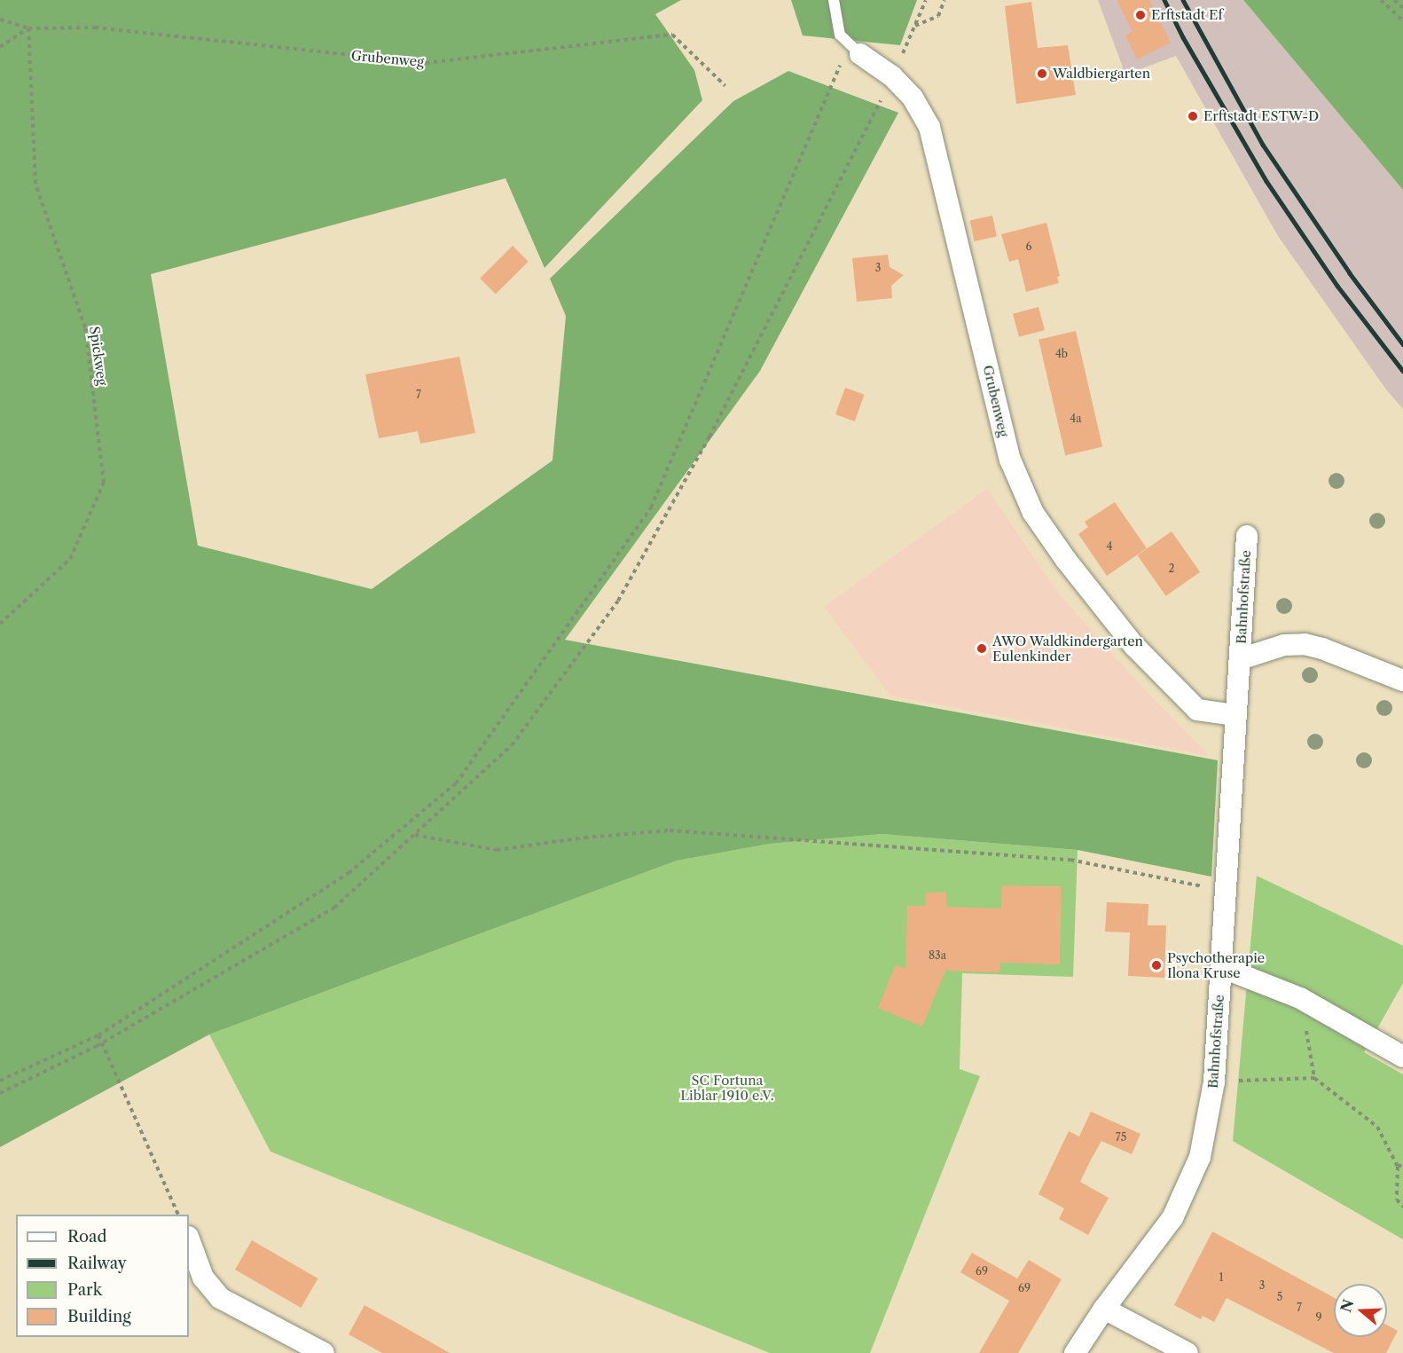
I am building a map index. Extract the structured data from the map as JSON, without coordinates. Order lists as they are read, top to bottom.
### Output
{
  "streets": {
    "street": ["Grubenweg", "Bahnhofstraße"],
    "path": ["Spickweg"]
  },
  "crossings": [
    ["Grubenweg", "Spickweg"],
    ["Grubenweg", "Bahnhofstraße"]
  ],
  "parks": ["SC Fortuna Liblar 1910 e.V."],
  "places": [
    "Erftstadt Ef",
    "Waldbiergarten",
    "Erftstadt ESTW-D",
    "AWO Waldkindergarten Eulenkinder",
    "Psychotherapie Ilona Kruse"
  ],
  "house_numbers": [
    "6",
    "3",
    "4b",
    "7",
    "4a",
    "4",
    "2",
    "83a",
    "75",
    "69",
    "1",
    "3",
    "69",
    "5",
    "7",
    "9"
  ],
  "legend": [
    "Road",
    "Railway",
    "Park",
    "Building"
  ],
  "north": "left"
}
